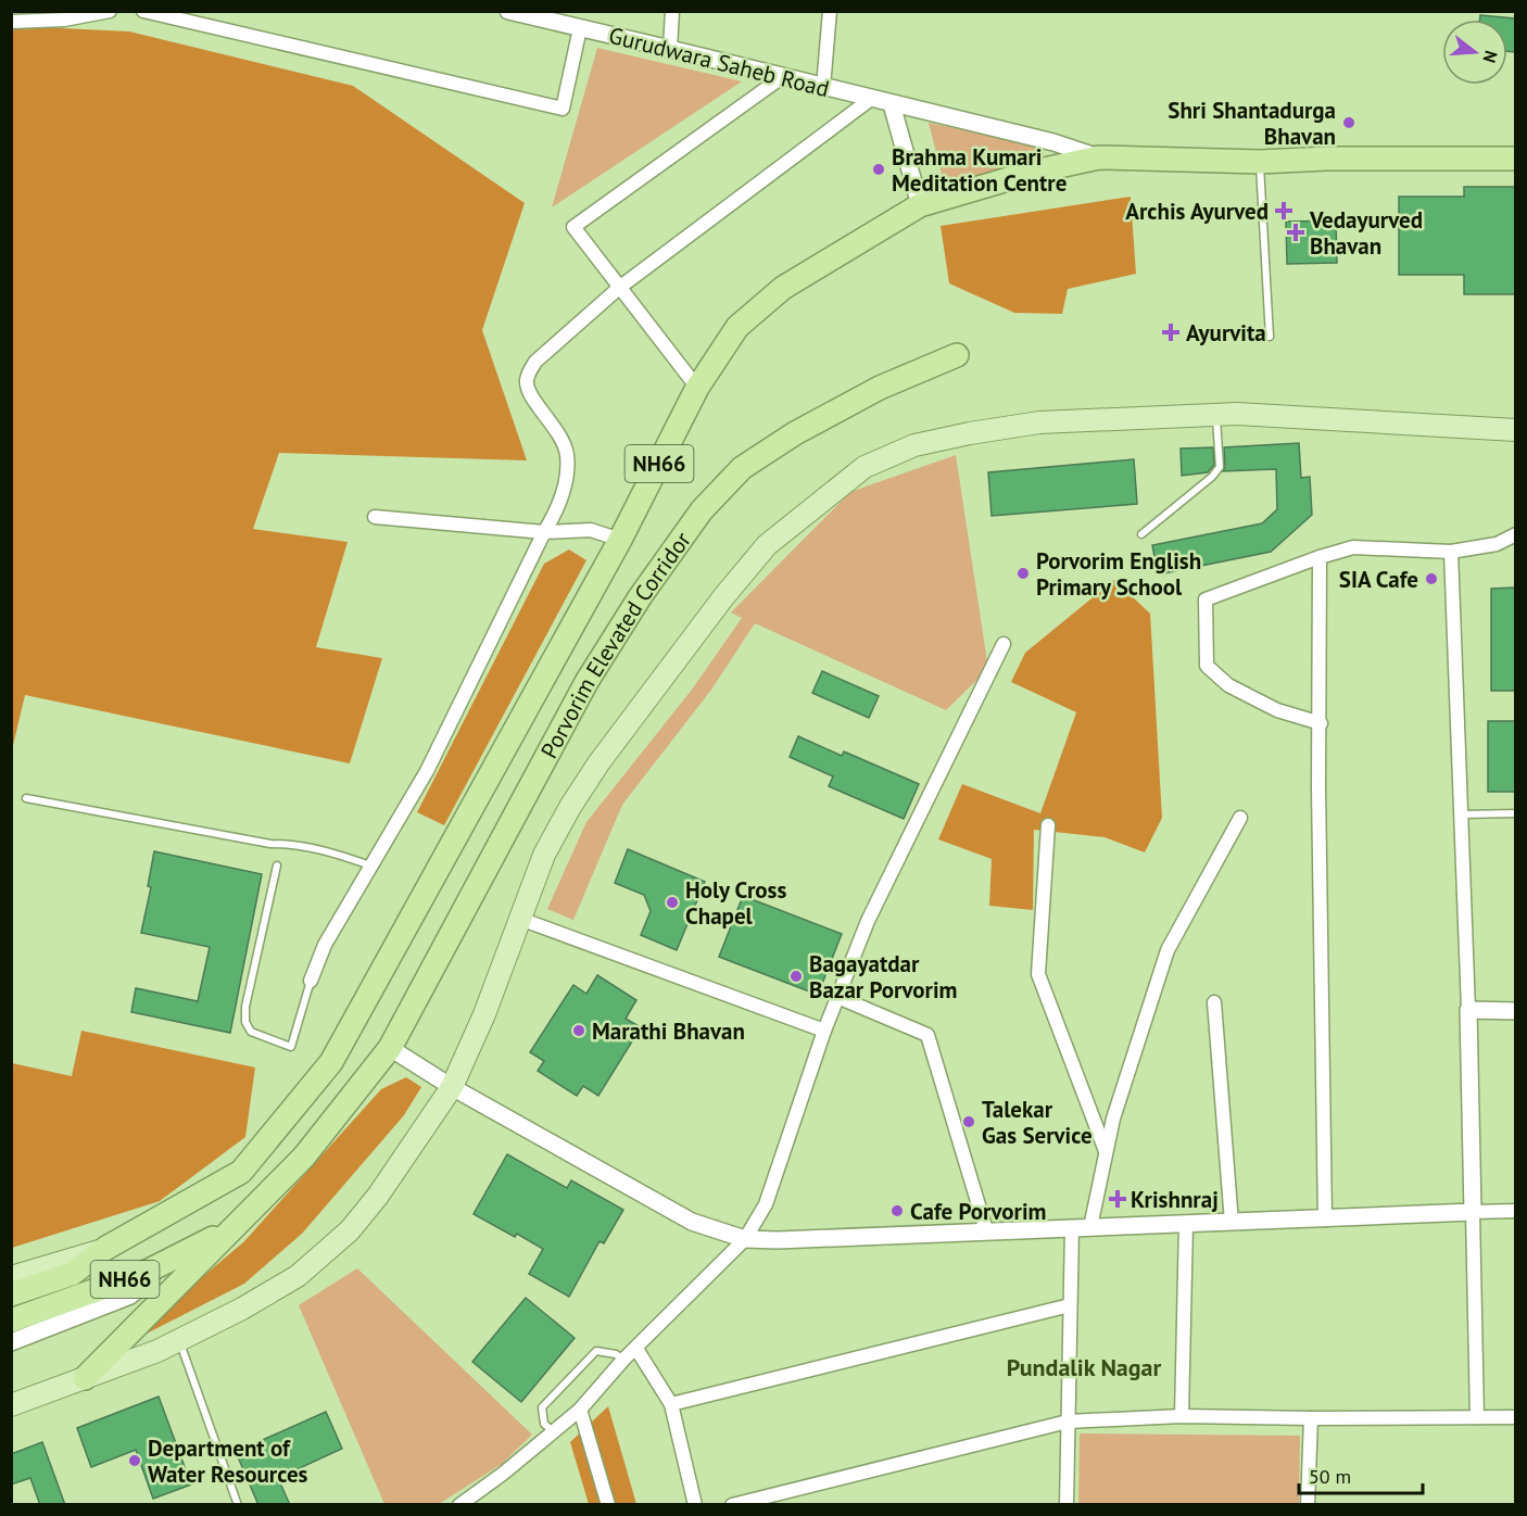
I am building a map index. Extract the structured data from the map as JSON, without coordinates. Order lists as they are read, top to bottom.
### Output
{
  "streets": {
    "highway": ["NH66", "Porvorim Elevated Corridor"],
    "street": ["Gurudwara Saheb Road"]
  },
  "crossings": [
    ["Gurudwara Saheb Road", "NH66"],
    ["NH66", "Porvorim Elevated Corridor"]
  ],
  "districts": ["Pundalik Nagar"],
  "places": {
    "other": [
      "Shri Shantadurga Bhavan",
      "Brahma Kumari Meditation Centre",
      "Porvorim English Primary School",
      "SIA Cafe",
      "Holy Cross Chapel",
      "Bagayatdar Bazar Porvorim",
      "Marathi Bhavan",
      "Talekar Gas Service",
      "Cafe Porvorim",
      "Department of Water Resources"
    ],
    "health": [
      "Archis Ayurved",
      "Vedayurved Bhavan",
      "Ayurvita",
      "Krishnraj"
    ]
  },
  "scale_bar": "50 m",
  "north": "right"
}
